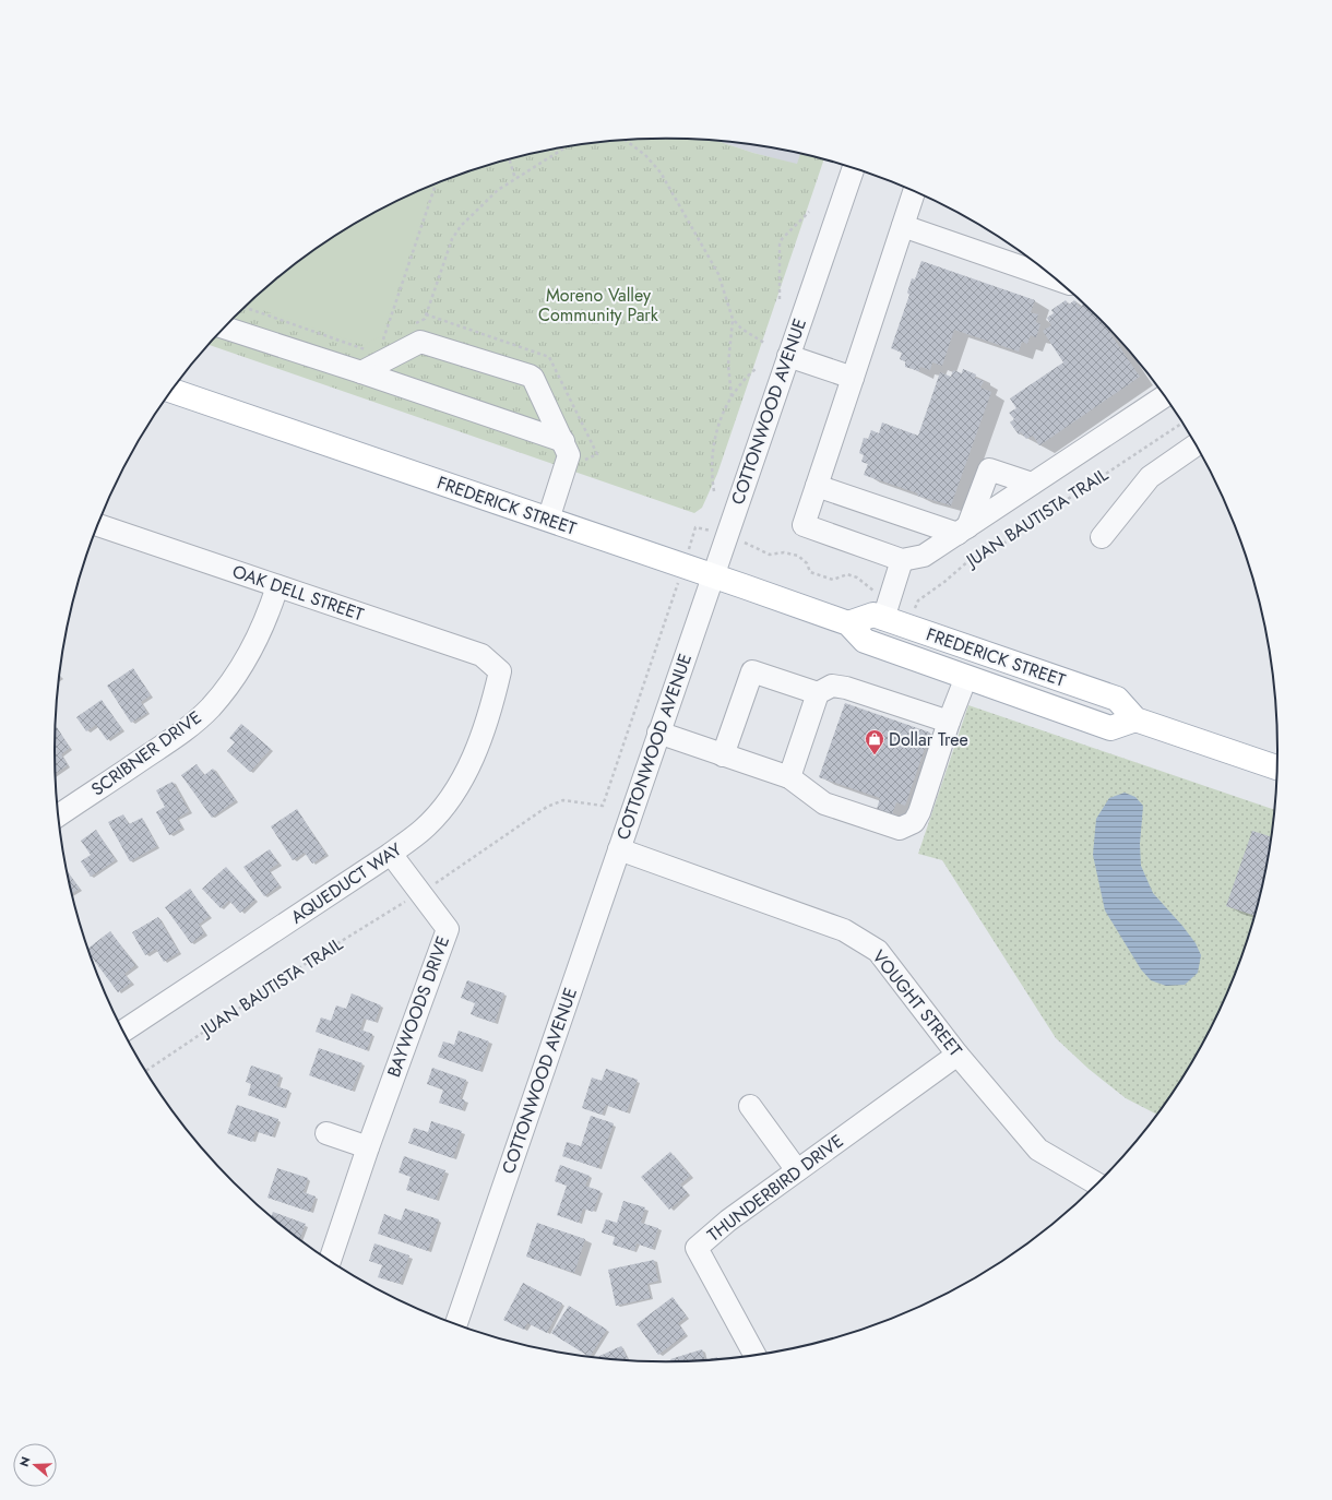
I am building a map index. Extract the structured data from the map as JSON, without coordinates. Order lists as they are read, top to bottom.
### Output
{
  "streets": {
    "main road": ["FREDERICK STREET"],
    "street": [
      "COTTONWOOD AVENUE",
      "OAK DELL STREET",
      "SCRIBNER DRIVE",
      "AQUEDUCT WAY",
      "VOUGHT STREET",
      "BAYWOODS DRIVE",
      "THUNDERBIRD DRIVE"
    ],
    "path": ["JUAN BAUTISTA TRAIL"]
  },
  "crossings": [
    ["COTTONWOOD AVENUE", "FREDERICK STREET"],
    ["COTTONWOOD AVENUE", "VOUGHT STREET"],
    ["FREDERICK STREET", "JUAN BAUTISTA TRAIL"],
    ["OAK DELL STREET", "SCRIBNER DRIVE"],
    ["OAK DELL STREET", "AQUEDUCT WAY"],
    ["AQUEDUCT WAY", "BAYWOODS DRIVE"],
    ["VOUGHT STREET", "THUNDERBIRD DRIVE"]
  ],
  "parks": ["Moreno Valley Community Park"],
  "places": {
    "shop": ["Dollar Tree"]
  },
  "north": "left"
}
